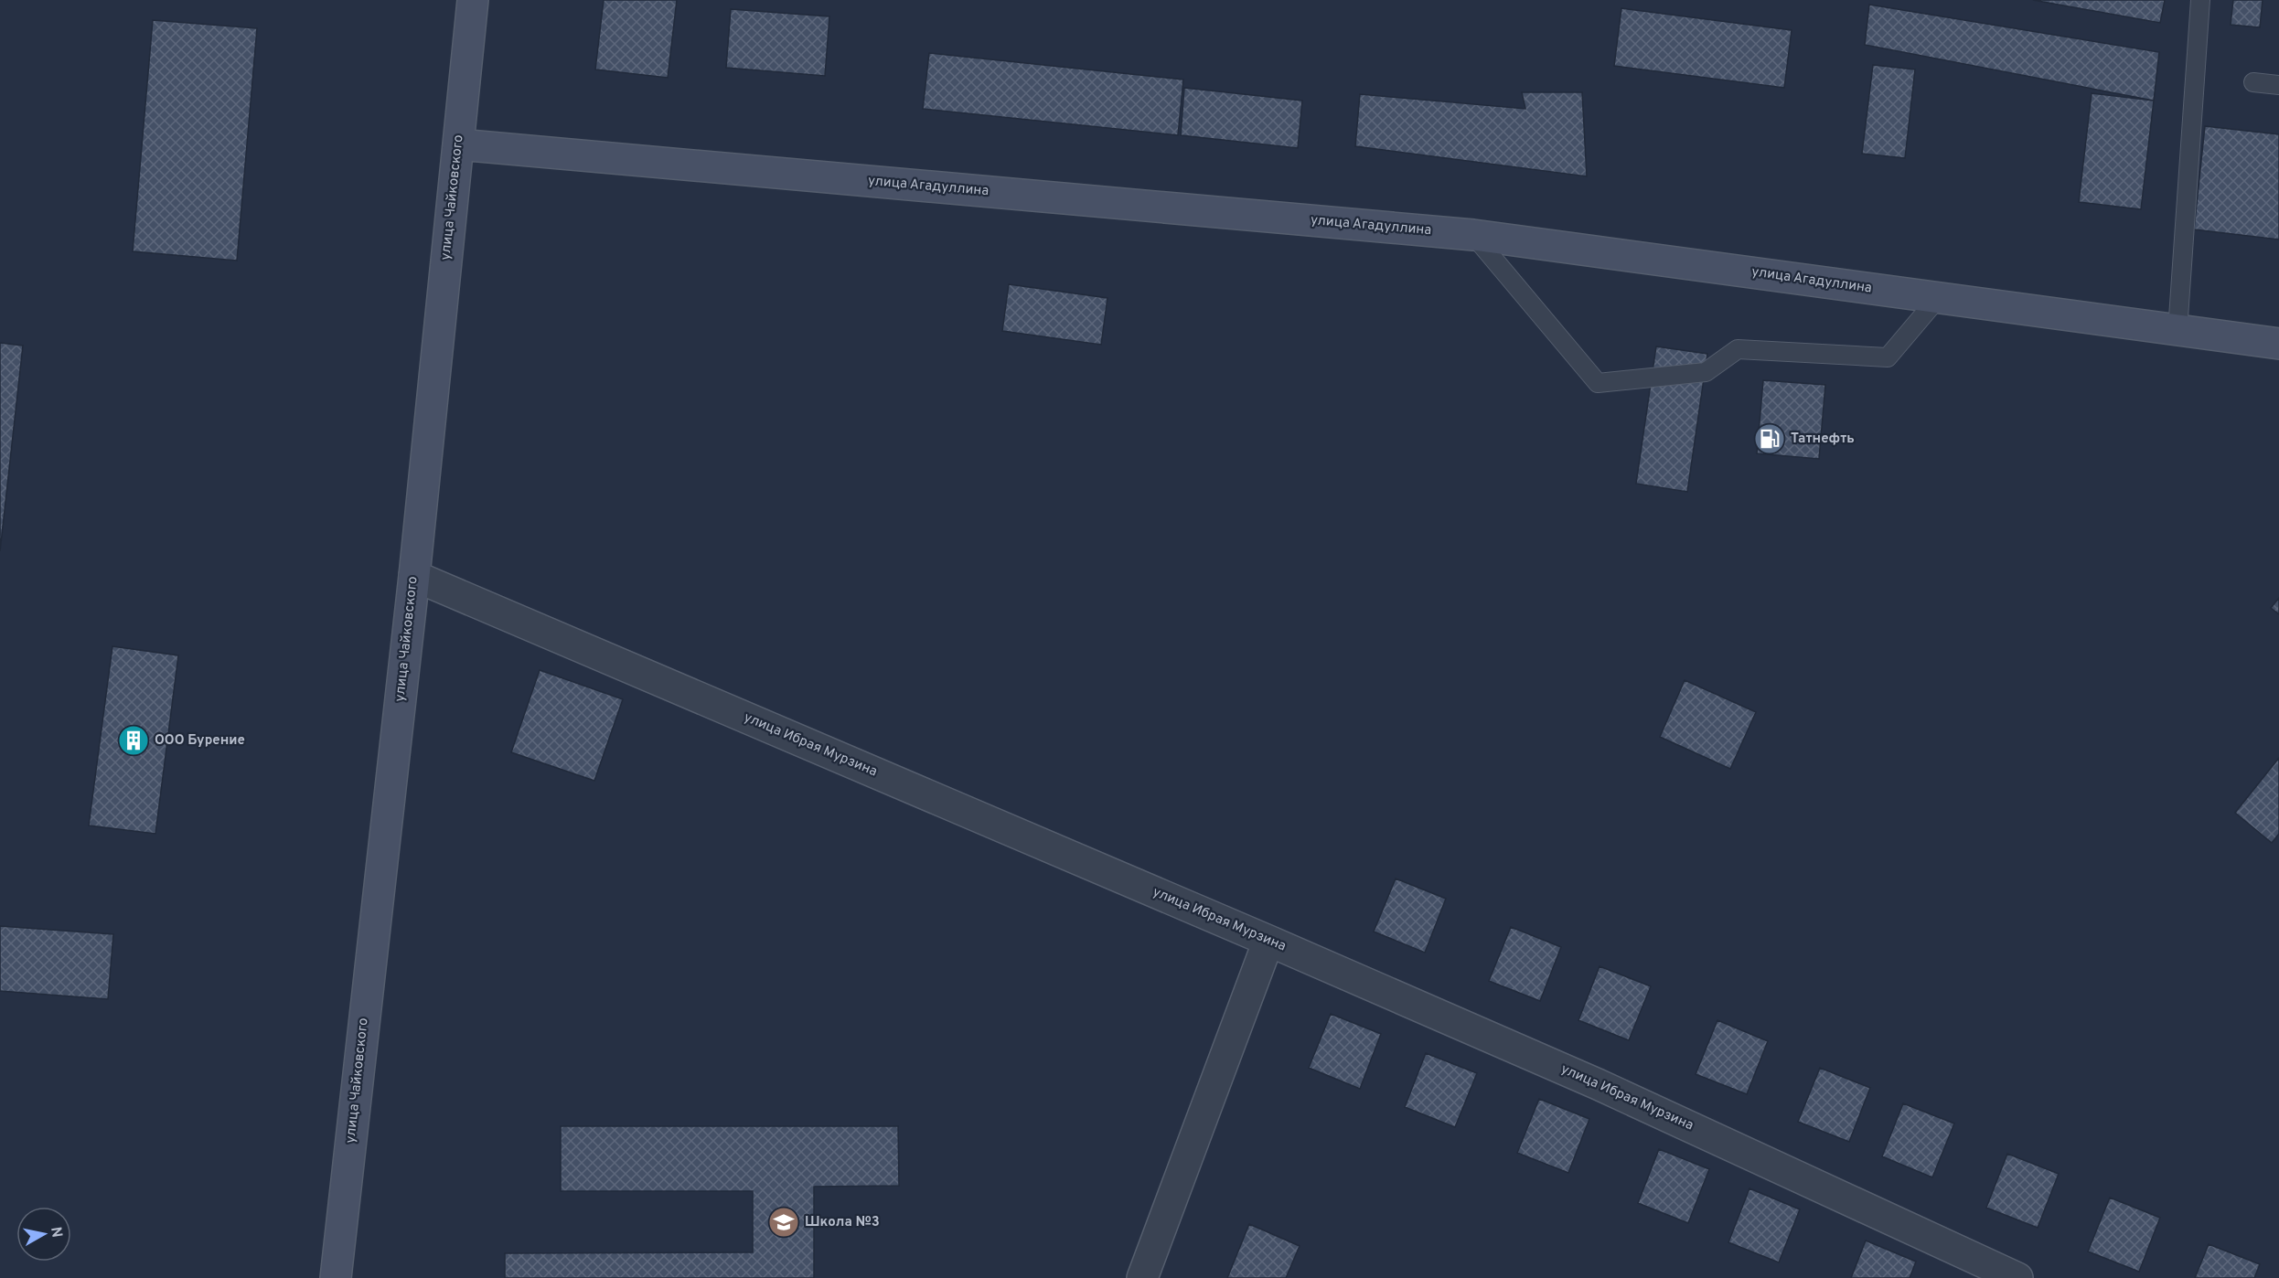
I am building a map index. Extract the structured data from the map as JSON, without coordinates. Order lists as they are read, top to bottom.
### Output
{
  "streets": {
    "main road": ["улица Агадуллина", "улица Чайковского"],
    "street": ["улица Ибрая Мурзина"]
  },
  "crossings": [
    ["улица Агадуллина", "улица Чайковского"],
    ["улица Чайковского", "улица Ибрая Мурзина"]
  ],
  "places": {
    "fuel station": ["Татнефть"],
    "building": ["ООО Бурение"],
    "school or university": ["Школа №3"]
  },
  "north": "right"
}
